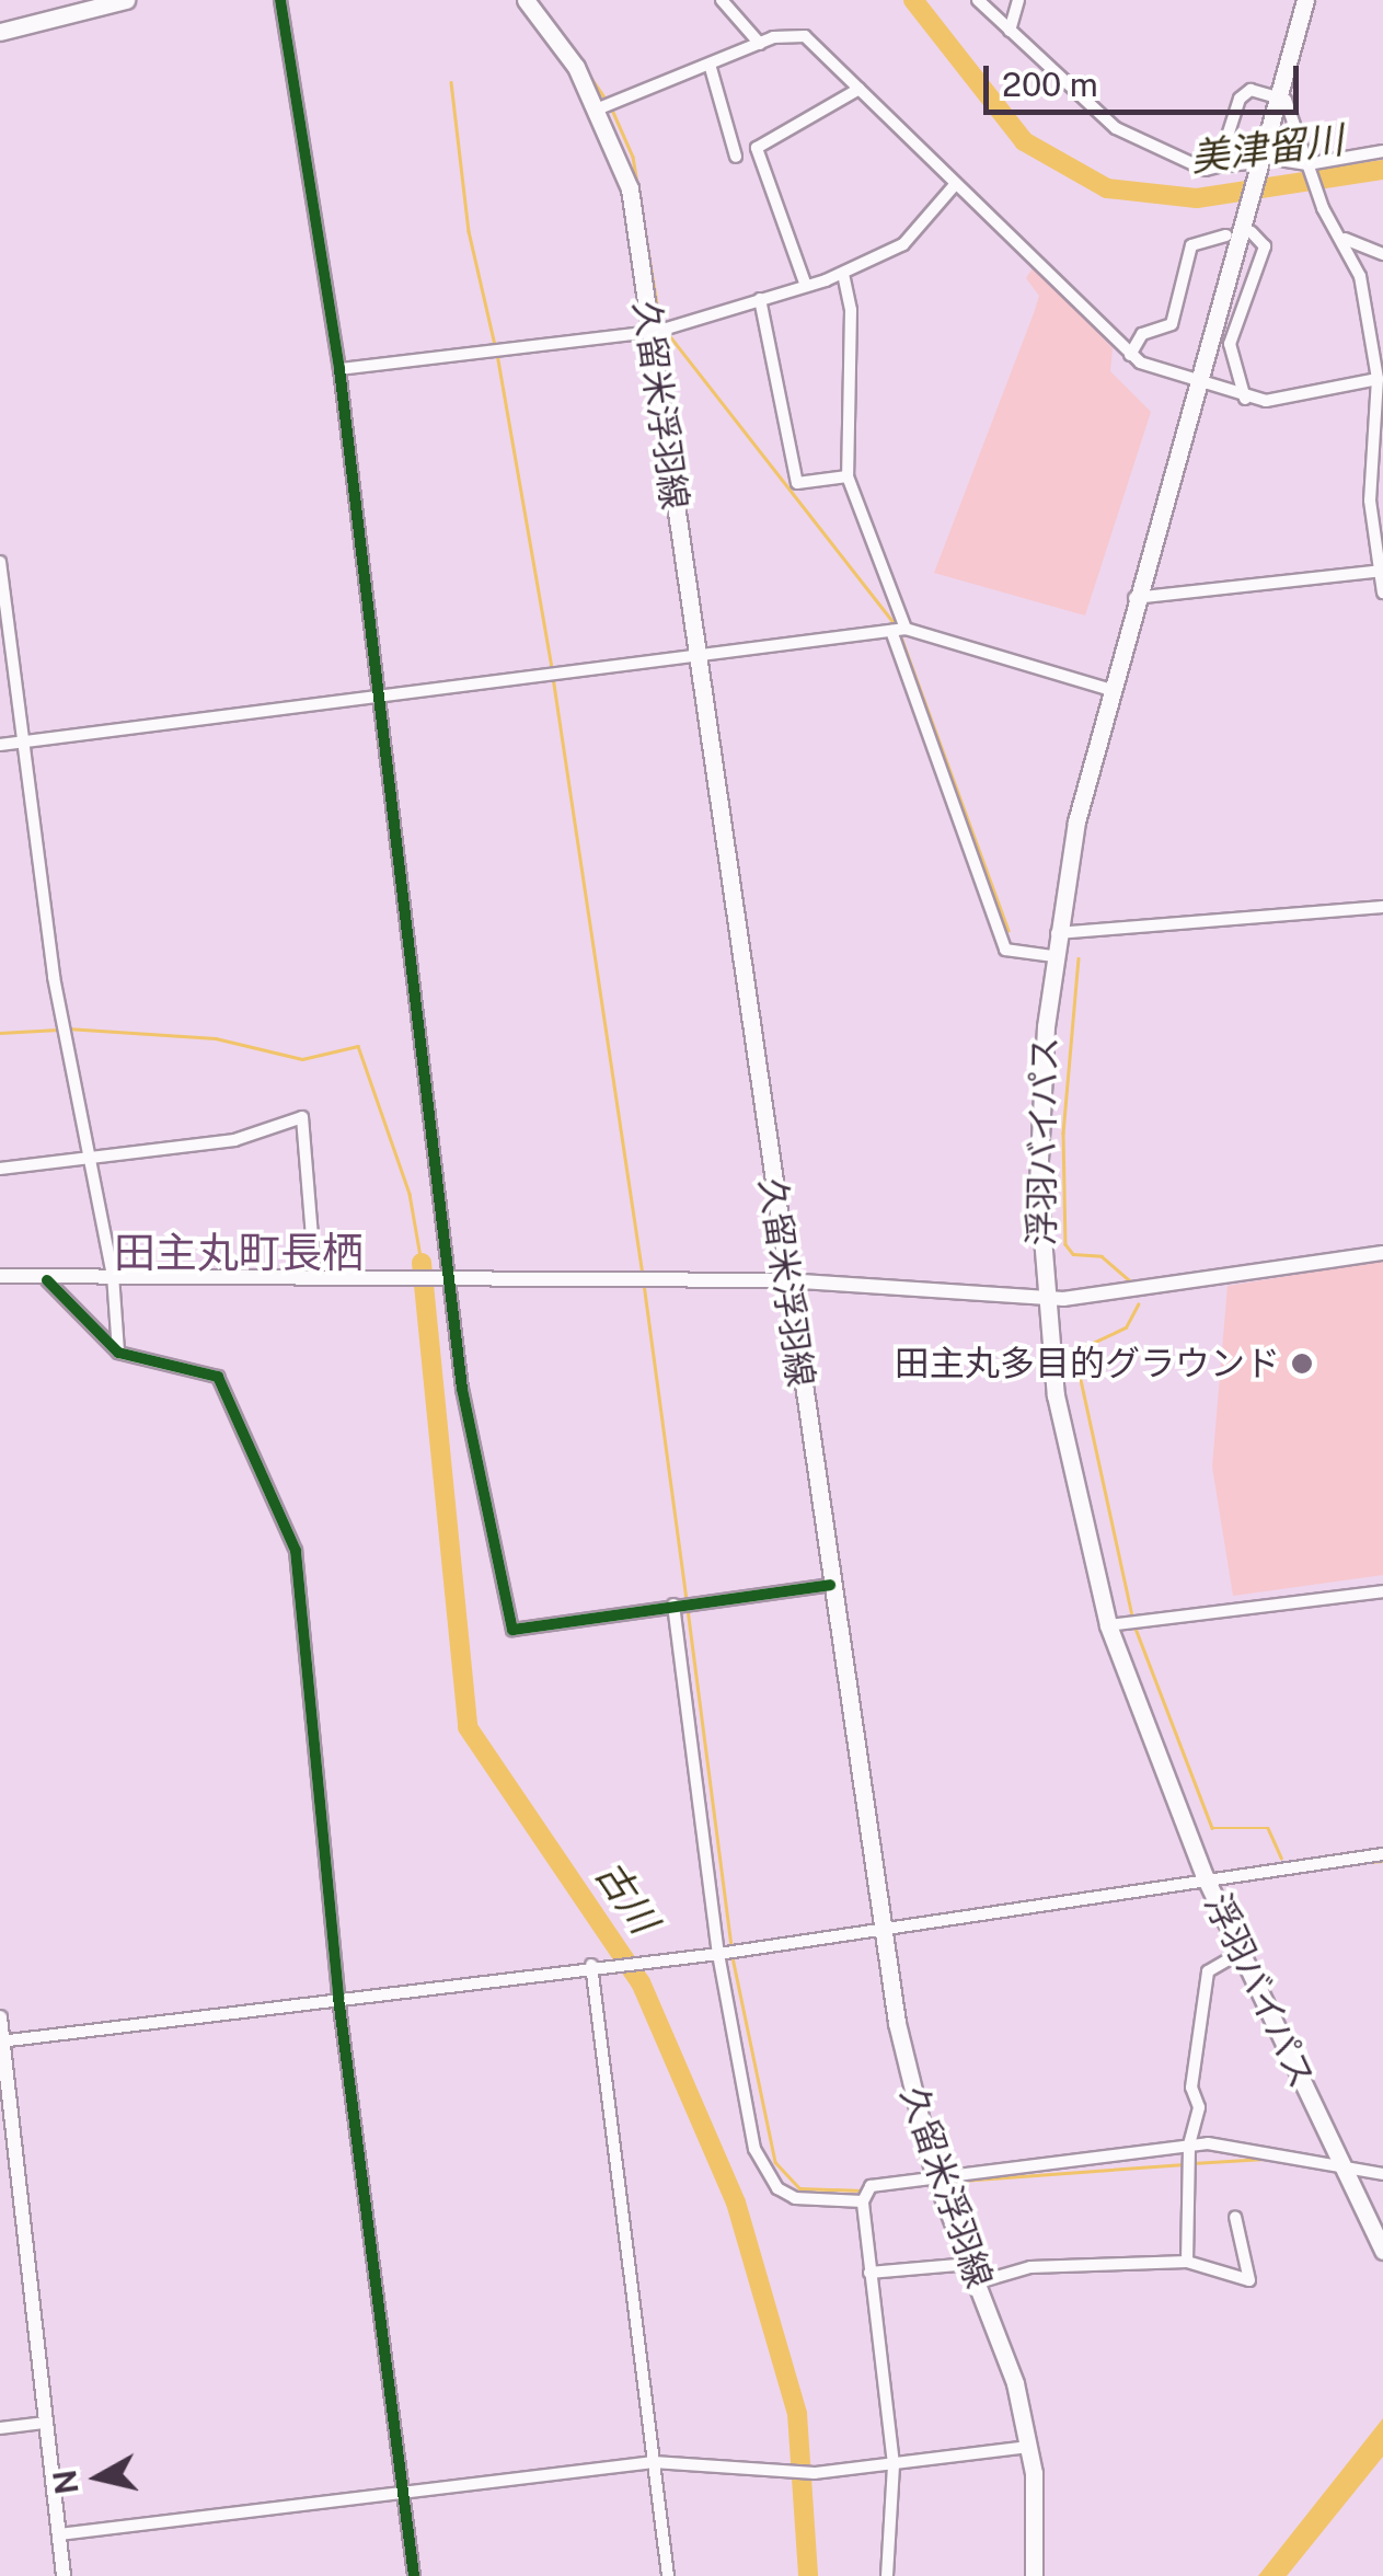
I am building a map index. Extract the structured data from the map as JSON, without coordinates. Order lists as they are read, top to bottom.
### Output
{
  "streets": {
    "main road": ["久留米浮羽線", "浮羽バイパス"]
  },
  "districts": ["田主丸町長栖"],
  "water": ["美津留川", "古川"],
  "places": ["田主丸多目的グラウンド"],
  "scale_bar": "200 m",
  "north": "left"
}
